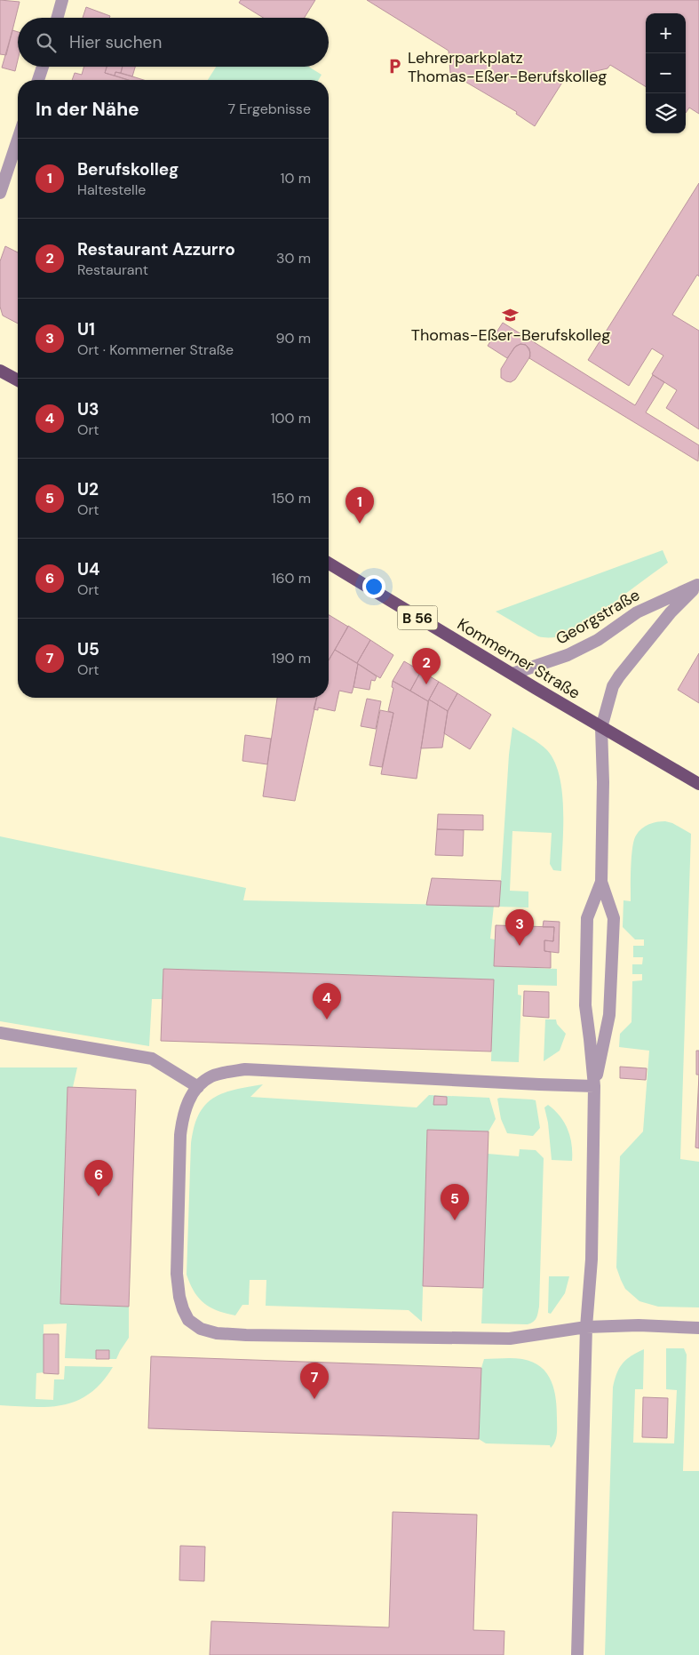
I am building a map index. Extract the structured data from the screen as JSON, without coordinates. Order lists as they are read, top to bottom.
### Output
{
  "streets": {
    "main road": ["B 56", "Kommerner Straße"],
    "street": ["Georgstraße"]
  },
  "crossings": [
    ["Georgstraße", "Kommerner Straße"]
  ],
  "places": {
    "parking": ["Lehrerparkplatz Thomas-Eßer-Berufskolleg"],
    "school or university": ["Thomas-Eßer-Berufskolleg"]
  },
  "page": {
    "map_buttons": ["+", "−"],
    "search": "Hier suchen",
    "heading": ["In der Nähe", "7 Ergebnisse"],
    "list": [
      {
        "mark": "1",
        "name": "Berufskolleg",
        "note": "Haltestelle",
        "value": "10 m"
      },
      {
        "mark": "2",
        "name": "Restaurant Azzurro",
        "note": "Restaurant",
        "value": "30 m"
      },
      {
        "mark": "3",
        "name": "U1",
        "note": "Ort · Kommerner Straße",
        "value": "90 m"
      },
      {
        "mark": "4",
        "name": "U3",
        "note": "Ort",
        "value": "100 m"
      },
      {
        "mark": "5",
        "name": "U2",
        "note": "Ort",
        "value": "150 m"
      },
      {
        "mark": "6",
        "name": "U4",
        "note": "Ort",
        "value": "160 m"
      },
      {
        "mark": "7",
        "name": "U5",
        "note": "Ort",
        "value": "190 m"
      }
    ],
    "pins": [
      "1",
      "2",
      "3",
      "4",
      "6",
      "5",
      "7"
    ]
  }
}
